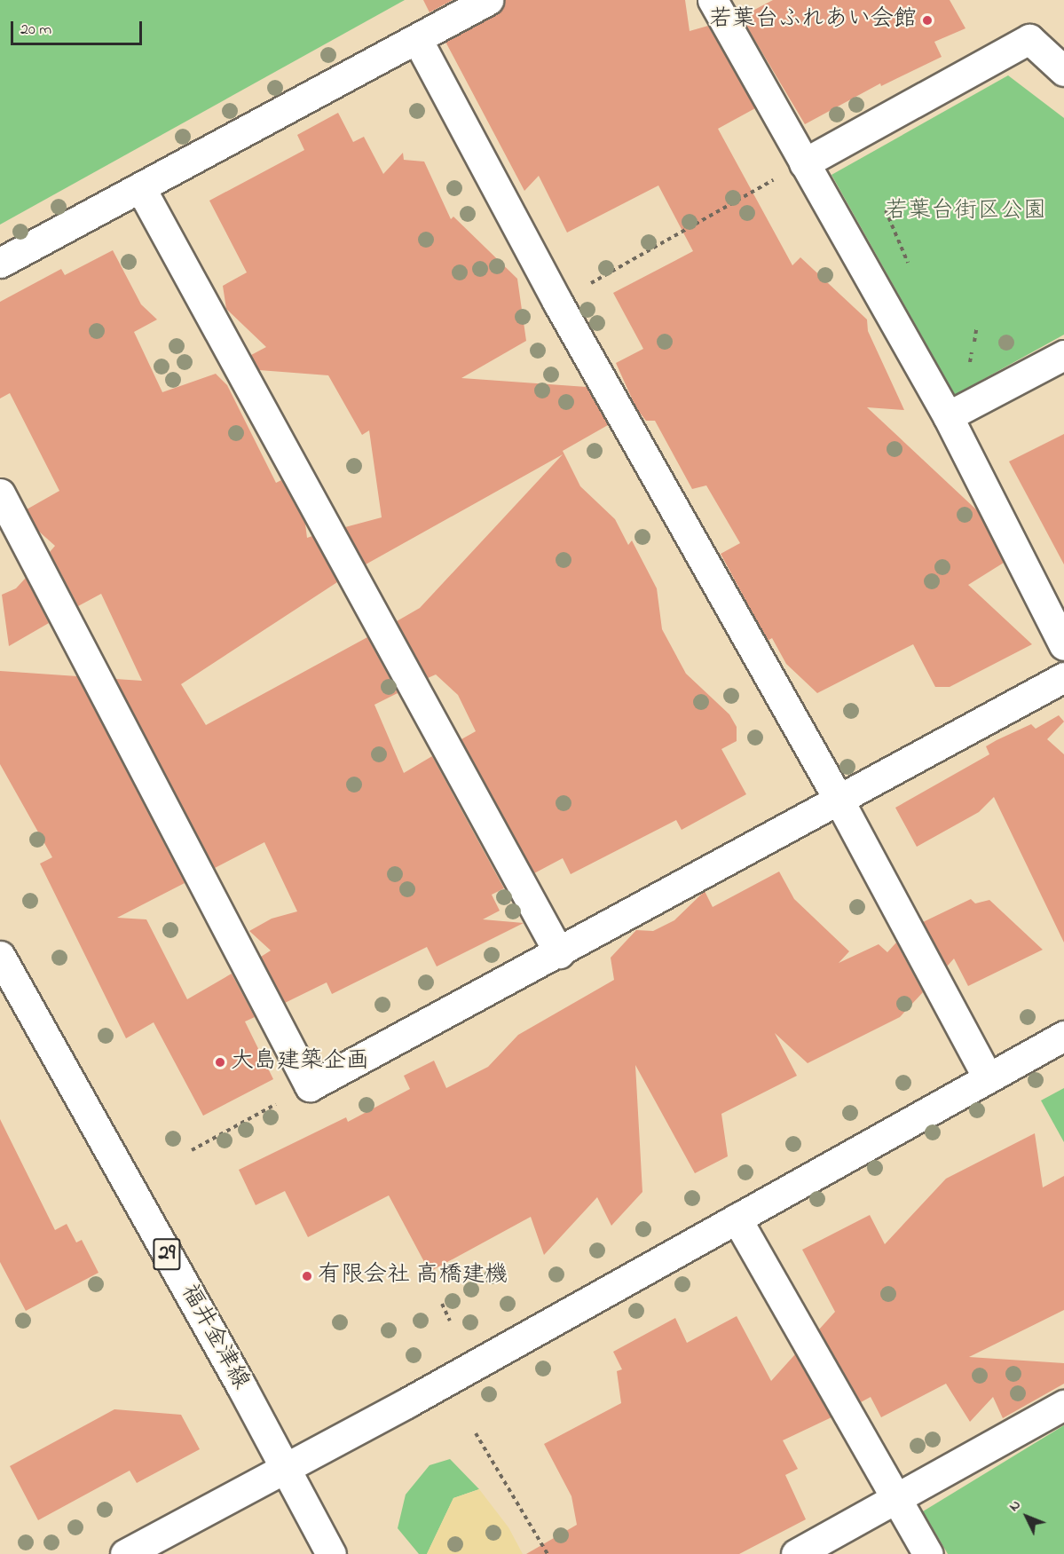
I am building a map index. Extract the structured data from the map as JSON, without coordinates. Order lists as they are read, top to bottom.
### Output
{
  "streets": {
    "street": ["29", "福井金津線"]
  },
  "parks": ["若葉台街区公園"],
  "places": ["若葉台ふれあい会館", "大島建築企画", "有限会社 高橋建機"],
  "scale_bar": "20 m",
  "north": "top left"
}
